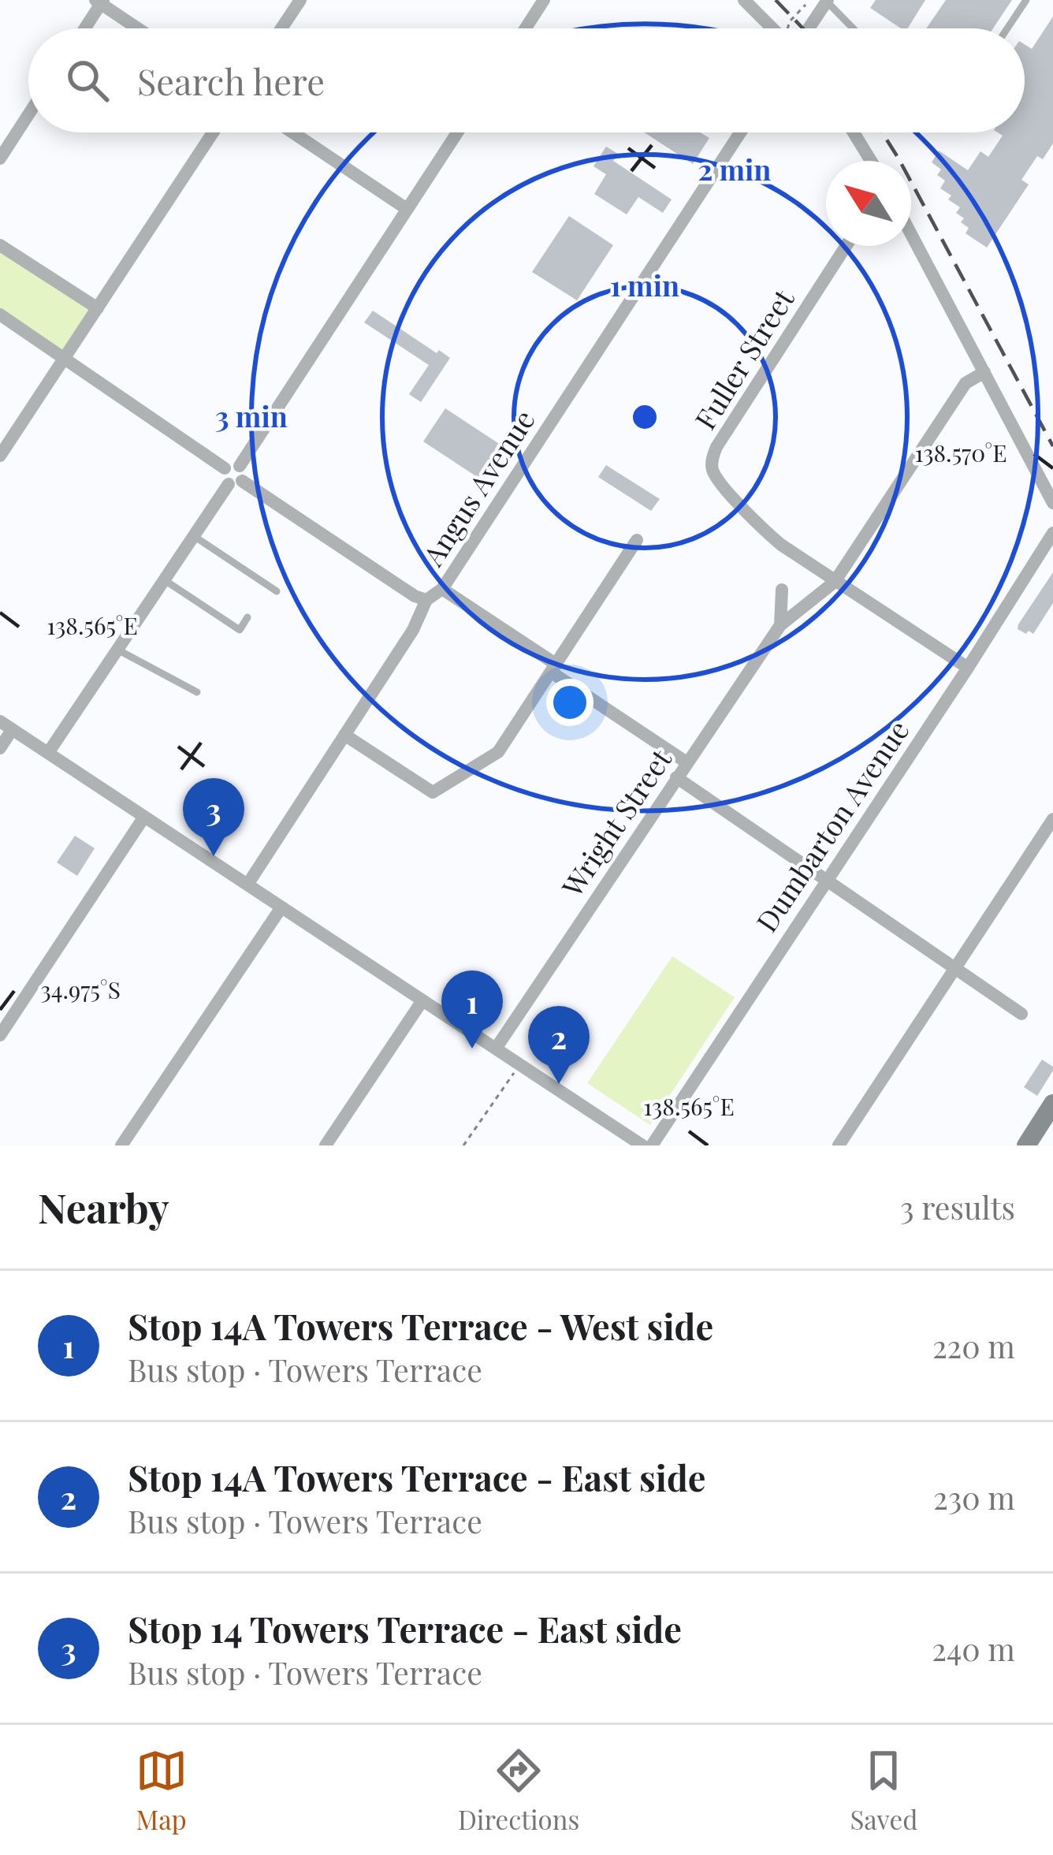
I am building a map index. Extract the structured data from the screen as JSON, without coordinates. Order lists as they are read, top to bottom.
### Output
{
  "streets": {
    "street": [
      "Fuller Street",
      "Angus Avenue",
      "Wright Street",
      "Dumbarton Avenue"
    ]
  },
  "crossings": [
    ["Fuller Street", "Wright Street"]
  ],
  "north": "top left",
  "page": {
    "search": "Search here",
    "pins": ["3", "1", "2"],
    "heading": ["Nearby", "3 results"],
    "list": [
      {
        "mark": "1",
        "name": "Stop 14A Towers Terrace - West side",
        "note": "Bus stop · Towers Terrace",
        "value": "220 m"
      },
      {
        "mark": "2",
        "name": "Stop 14A Towers Terrace - East side",
        "note": "Bus stop · Towers Terrace",
        "value": "230 m"
      },
      {
        "mark": "3",
        "name": "Stop 14 Towers Terrace - East side",
        "note": "Bus stop · Towers Terrace",
        "value": "240 m"
      }
    ],
    "nav": ["Map", "Directions", "Saved"]
  },
  "coordinates": ["138.570°E", "138.565°E", "34.975°S"],
  "rings": ["2 min", "1 min", "3 min"]
}
